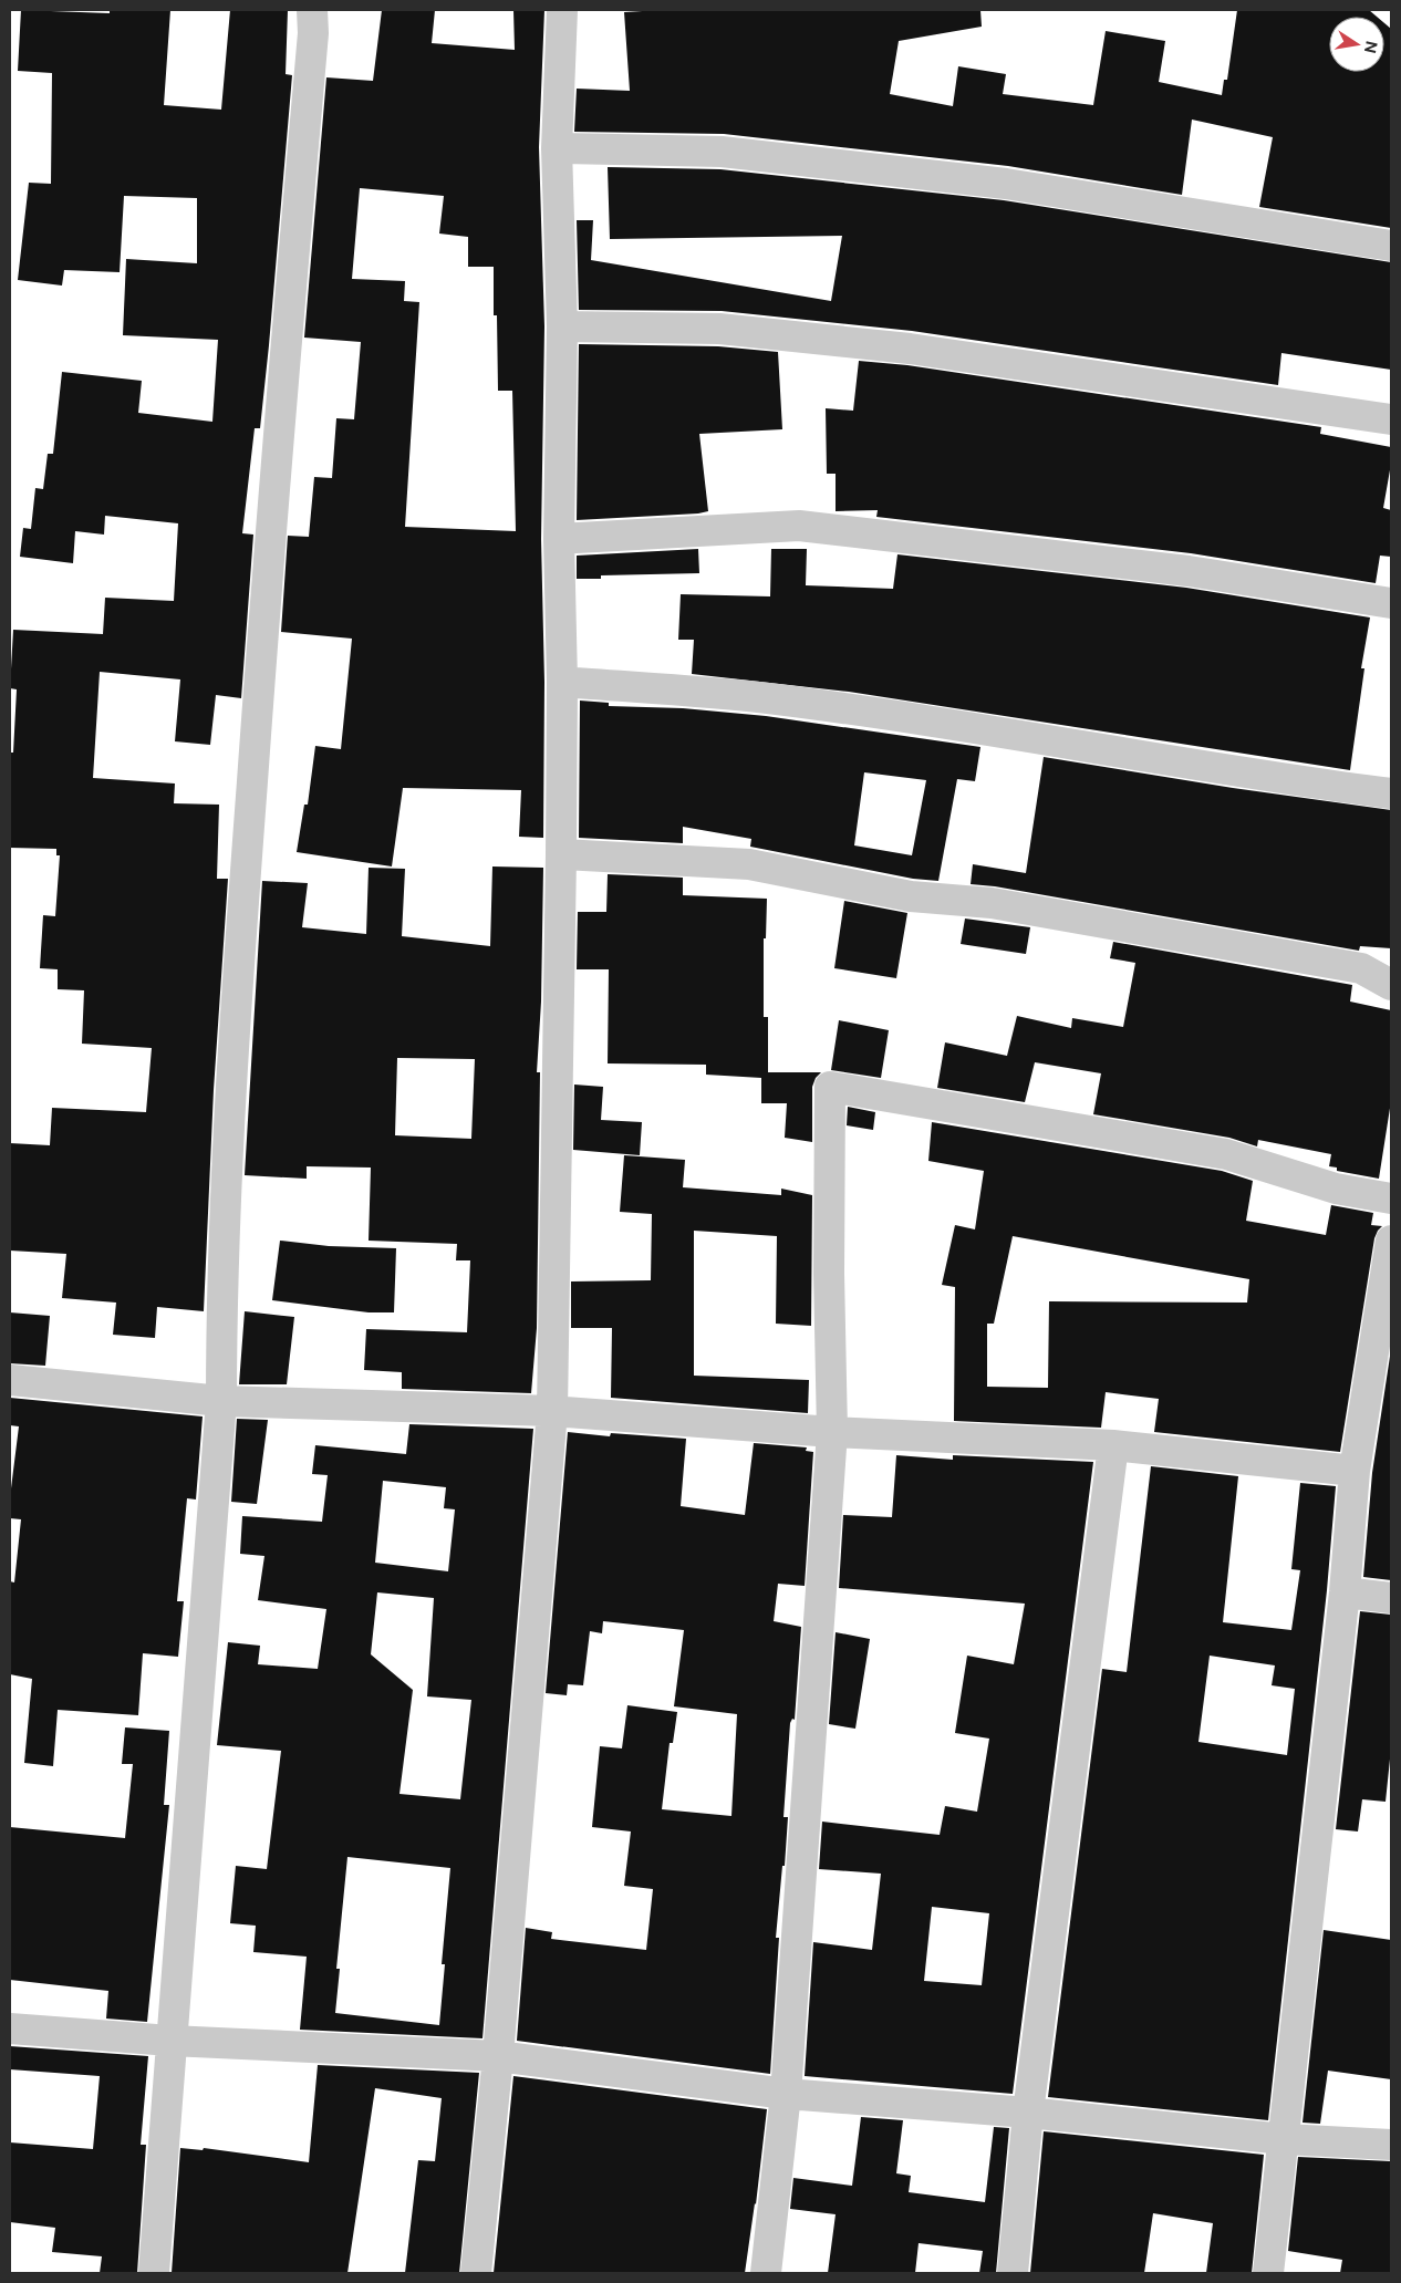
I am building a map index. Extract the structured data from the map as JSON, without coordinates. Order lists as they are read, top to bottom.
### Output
{
  "north": "right"
}
